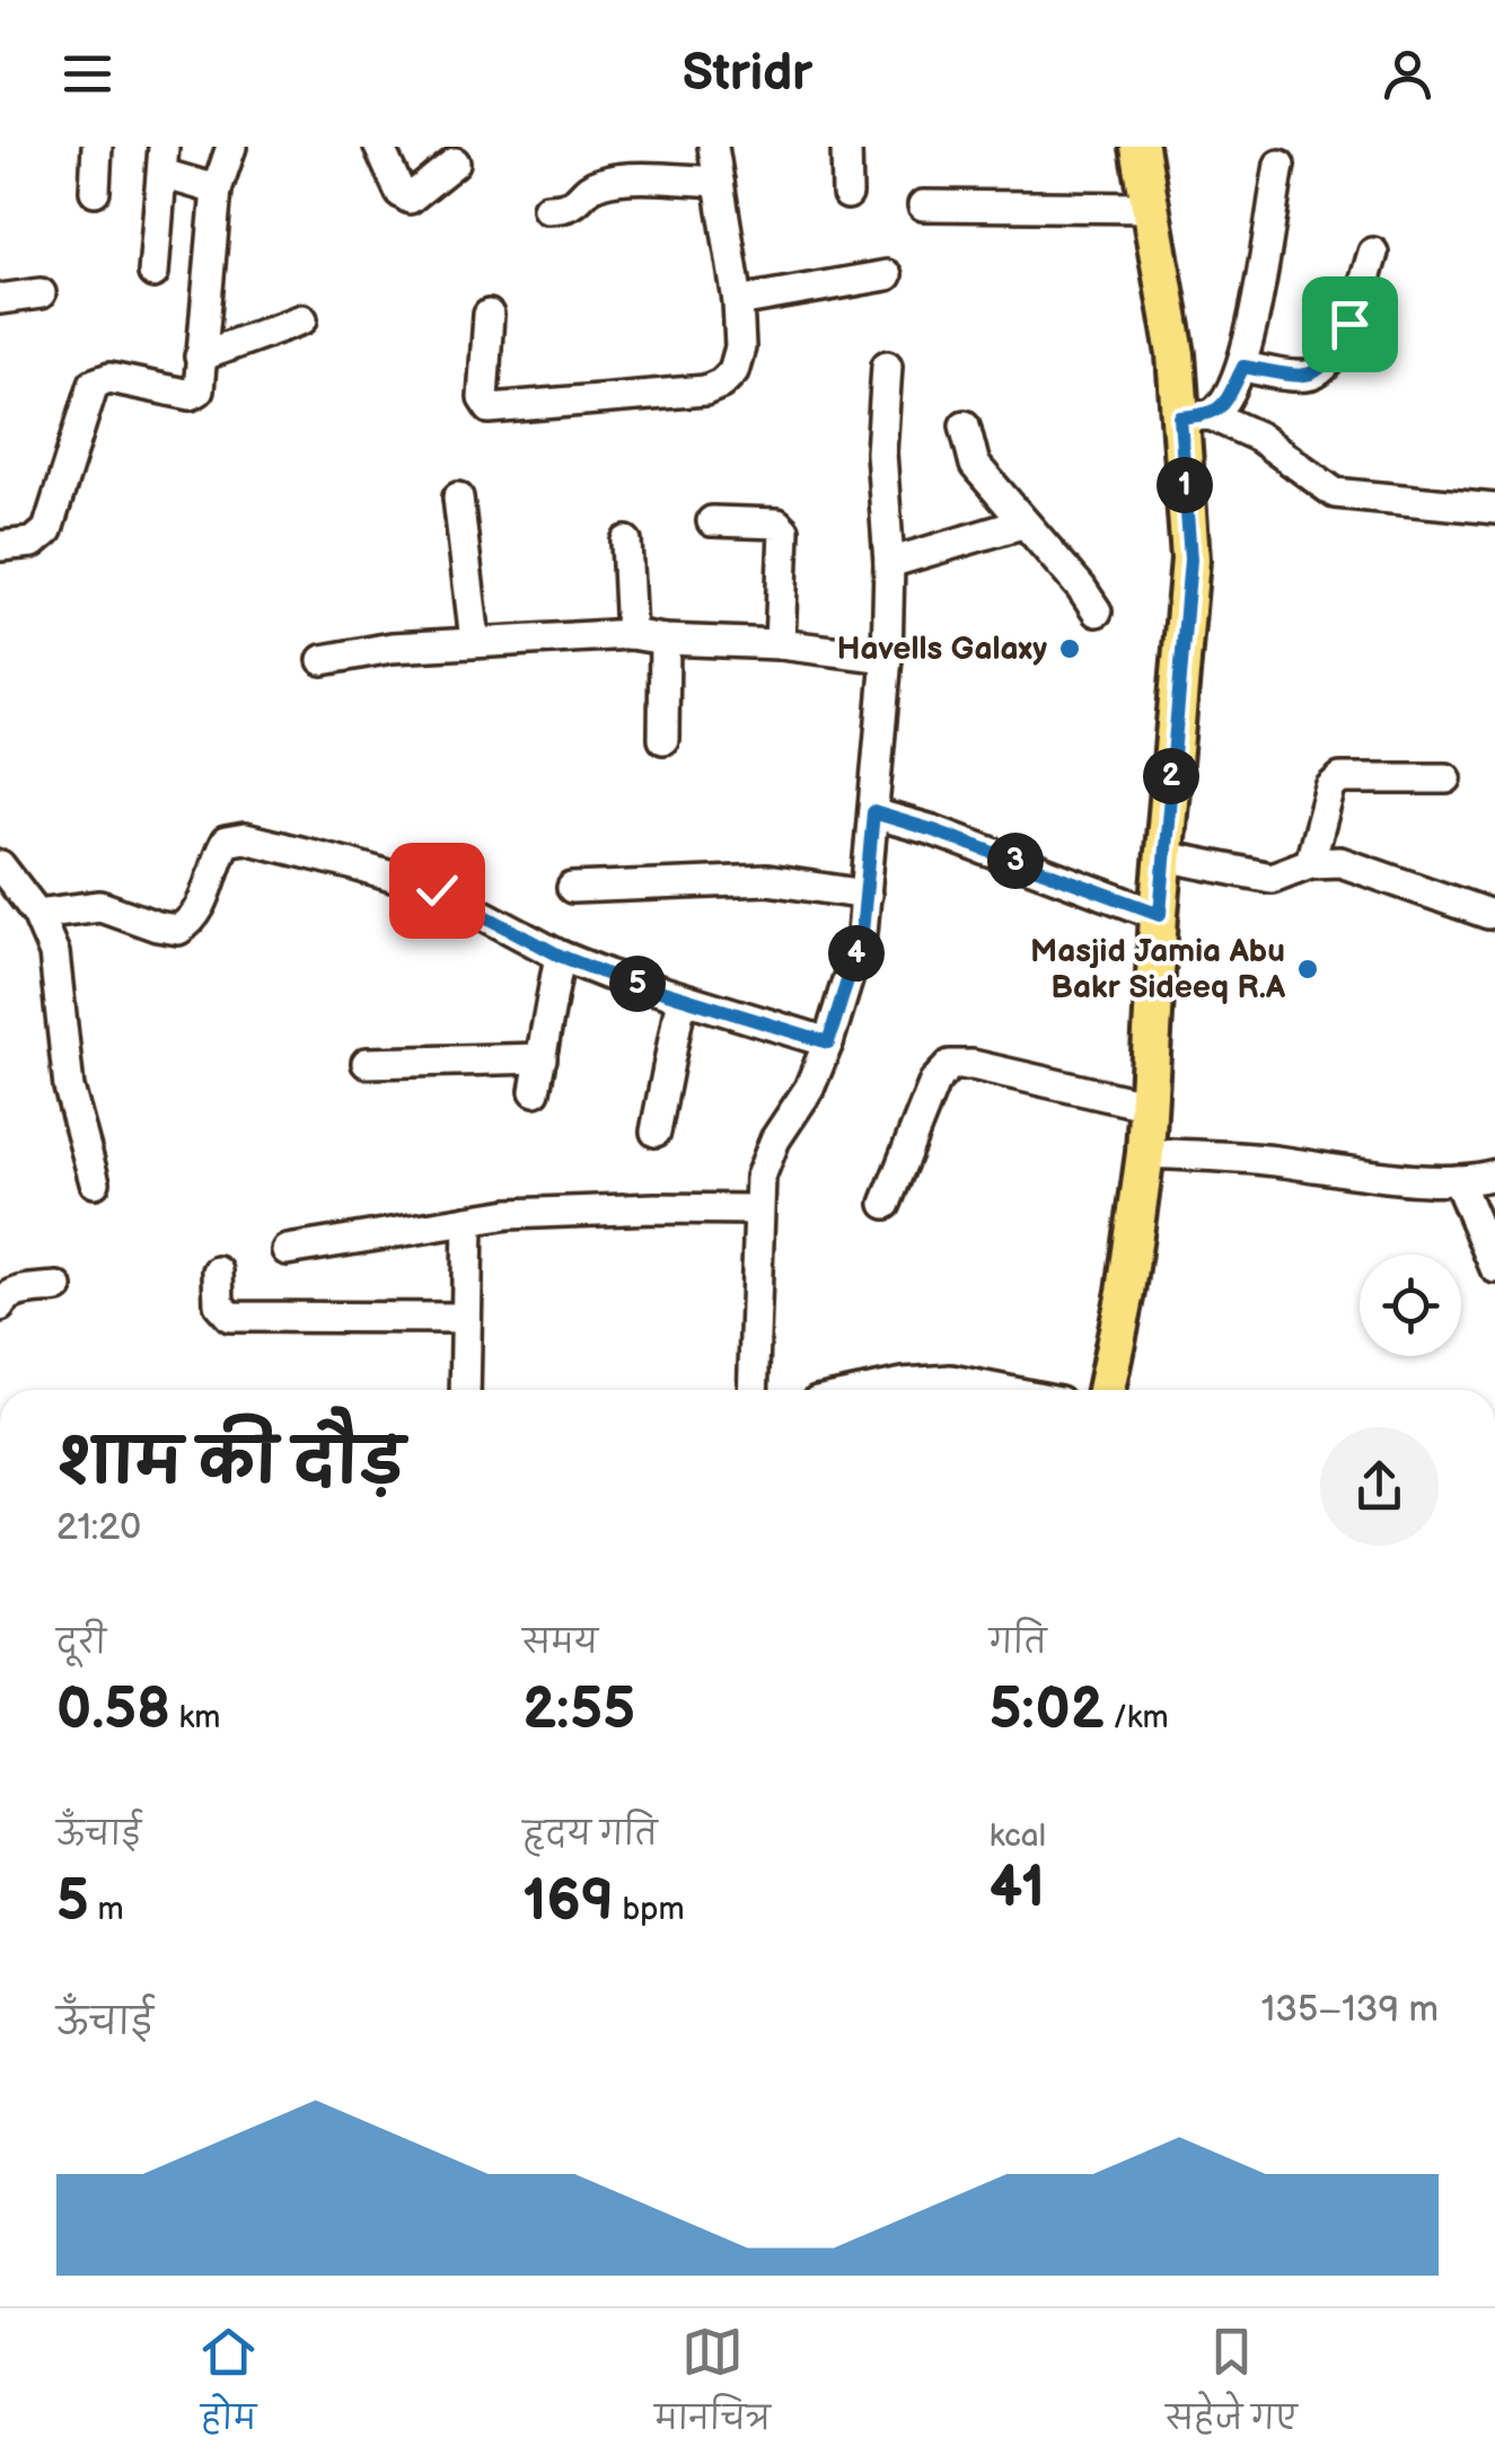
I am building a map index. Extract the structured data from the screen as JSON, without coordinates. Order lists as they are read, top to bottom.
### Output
{
  "places": ["Havells Galaxy", "Masjid Jamia Abu Bakr Sideeq R.A"],
  "page": {
    "header": "Stridr",
    "pins": [
      "1",
      "2",
      "3",
      "4",
      "5"
    ],
    "heading": ["शाम की दौड़", "21:20"],
    "stats": [
      ["दूरी", "0.58 km"],
      ["समय", "2:55"],
      ["गति", "5:02 /km"],
      ["ऊँचाई", "5 m"],
      ["हृदय गति", "169 bpm"],
      ["kcal", "41"]
    ],
    "chart": ["ऊँचाई", "135–139 m"],
    "tabs": ["होम", "मानचित्र", "सहेजे गए"]
  }
}
